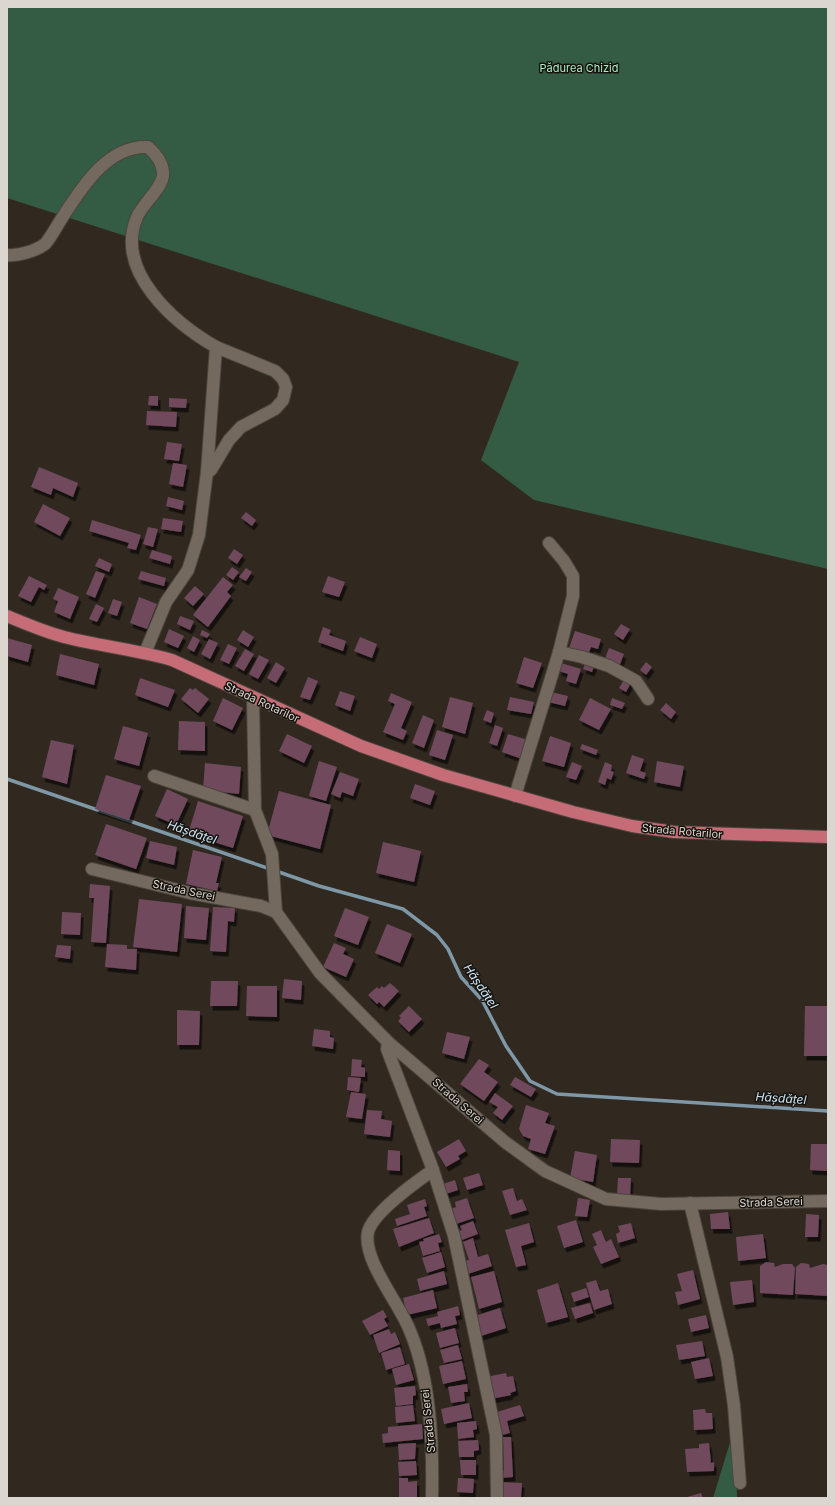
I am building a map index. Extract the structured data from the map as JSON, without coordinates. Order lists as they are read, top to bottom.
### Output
{
  "streets": {
    "main road": ["Strada Rotarilor"],
    "street": ["Strada Serei"]
  },
  "water": ["Hășdățel"],
  "parks": ["Pădurea Chizid"]
}
